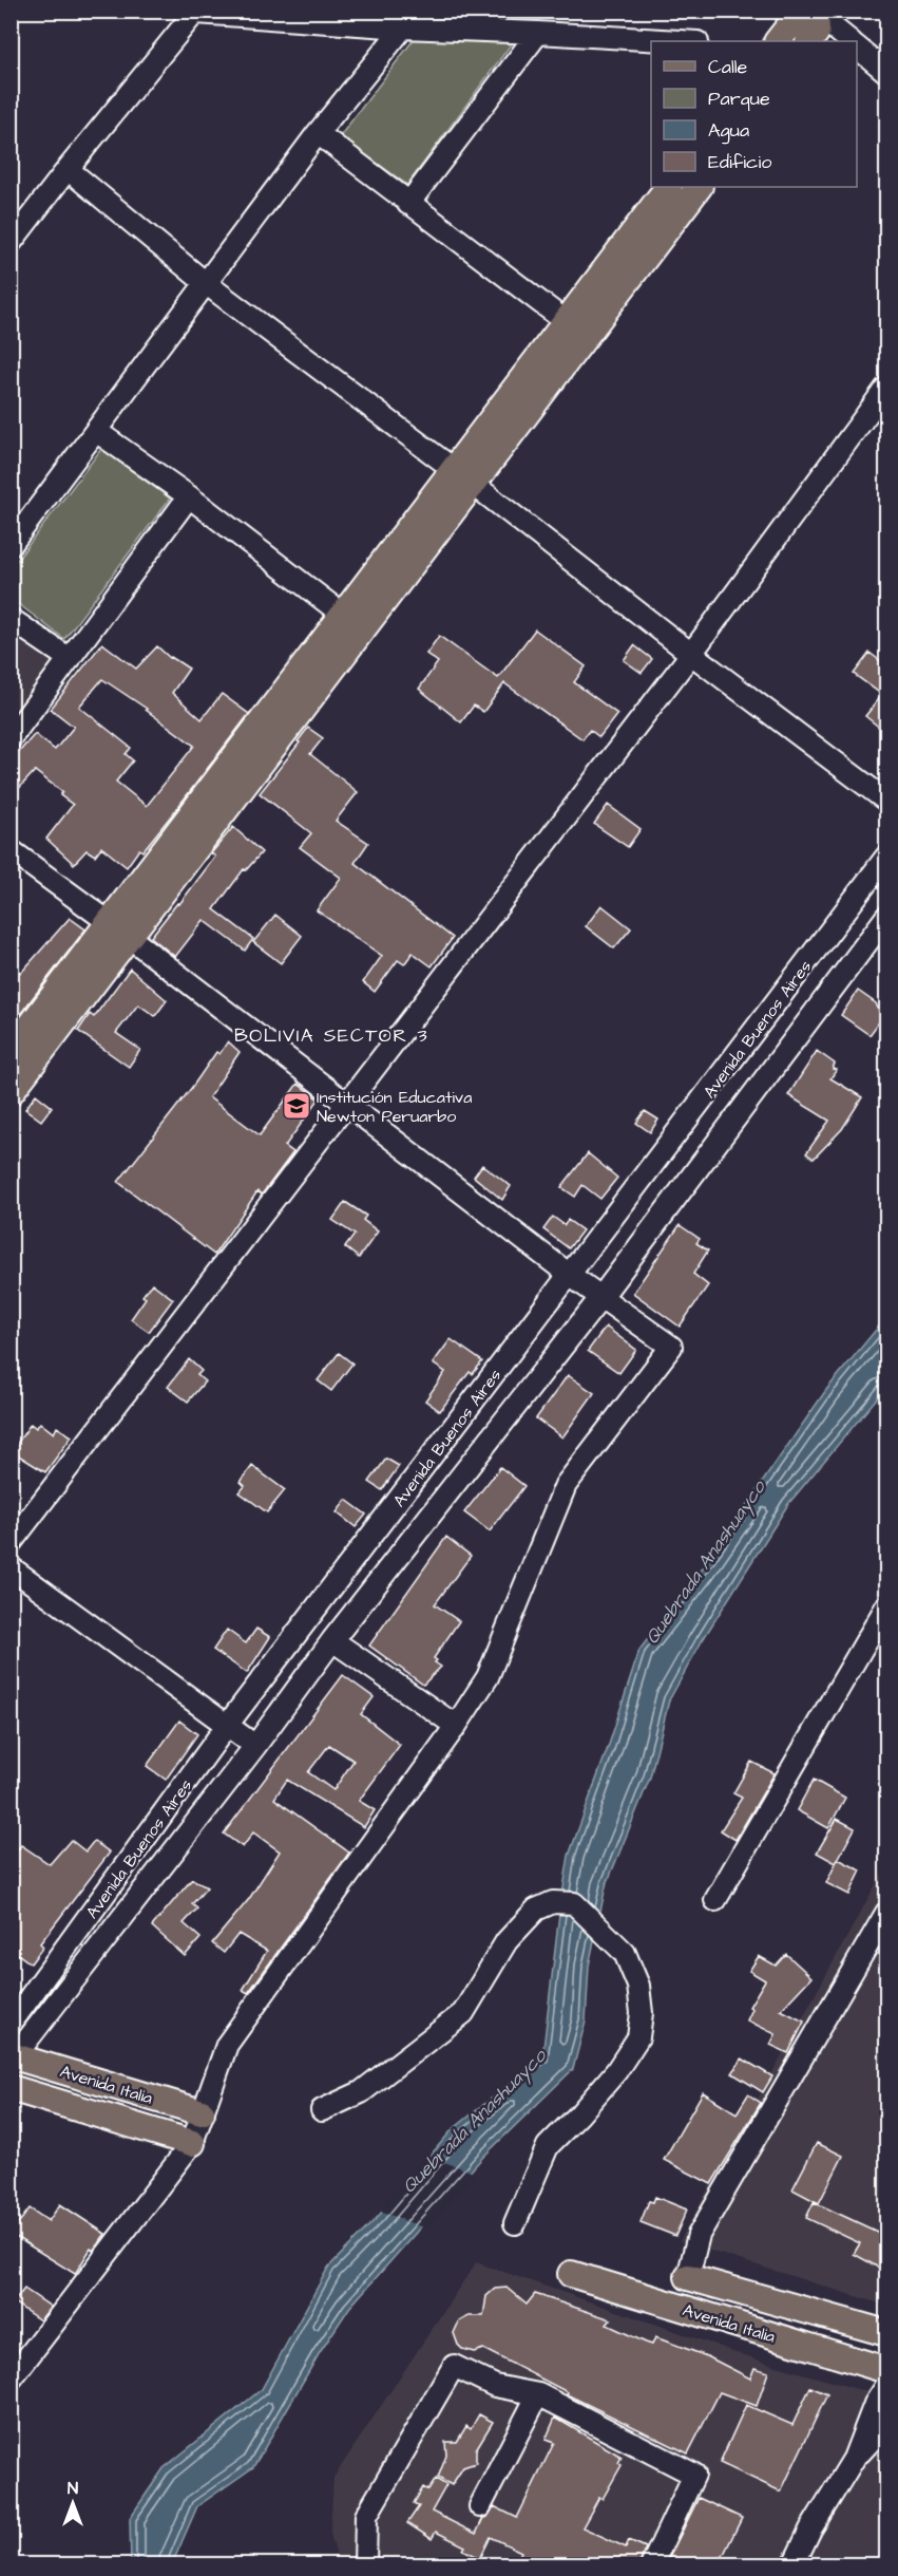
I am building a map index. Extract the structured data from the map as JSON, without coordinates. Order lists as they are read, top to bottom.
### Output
{
  "streets": {
    "main road": ["Avenida Italia"],
    "street": ["Avenida Buenos Aires"]
  },
  "crossings": [
    ["Avenida Buenos Aires", "Avenida Italia"]
  ],
  "districts": ["BOLIVIA SECTOR 3"],
  "water": ["Quebrada Anashuayco"],
  "places": {
    "school or university": ["Institución Educativa Newton Peruarbo"]
  },
  "legend": [
    "Calle",
    "Parque",
    "Agua",
    "Edificio"
  ],
  "north": "top"
}
